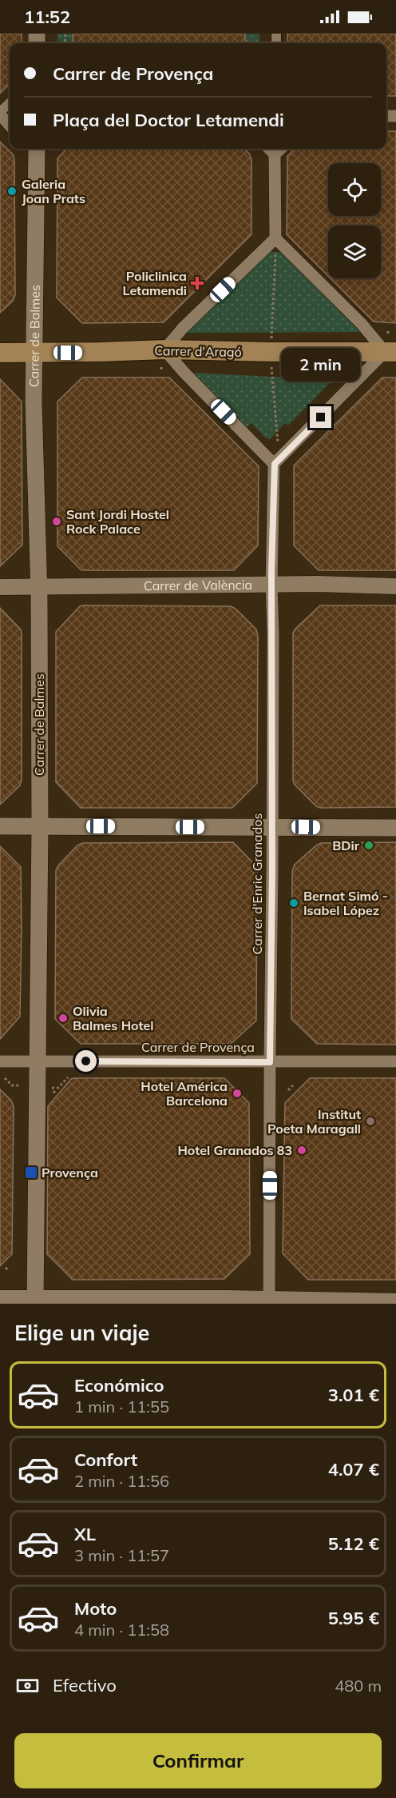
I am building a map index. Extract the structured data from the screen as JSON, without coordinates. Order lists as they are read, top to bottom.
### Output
{
  "streets": {
    "main road": ["Carrer de Balmes", "Carrer d'Aragó"],
    "street": ["Carrer de València", "Carrer d'Enric Granados", "Carrer de Provença"]
  },
  "crossings": [
    ["Carrer de Balmes", "Carrer d'Aragó"],
    ["Carrer de Balmes", "Carrer de València"],
    ["Carrer de Balmes", "Carrer de Provença"],
    ["Carrer de València", "Carrer d'Enric Granados"],
    ["Carrer d'Enric Granados", "Carrer de Provença"]
  ],
  "places": {
    "other": [
      "Galeria Joan Prats",
      "Sant Jordi Hostel Rock Palace",
      "BDir",
      "Bernat Simó - Isabel López",
      "Olivia Balmes Hotel",
      "Hotel América Barcelona",
      "Institut Poeta Maragall",
      "Hotel Granados 83"
    ],
    "health": ["Policlinica Letamendi"],
    "transit": ["Provença"]
  },
  "page": {
    "status": "11:52",
    "banner": ["Carrer de Provença", "Plaça del Doctor Letamendi"],
    "bubble": "2 min",
    "heading": "Elige un viaje",
    "list": [
      {
        "name": "Económico",
        "note": "1 min · 11:55",
        "value": "3.01 €"
      },
      {
        "name": "Confort",
        "note": "2 min · 11:56",
        "value": "4.07 €"
      },
      {
        "name": "XL",
        "note": "3 min · 11:57",
        "value": "5.12 €"
      },
      {
        "name": "Moto",
        "note": "4 min · 11:58",
        "value": "5.95 €"
      }
    ],
    "pay": ["Efectivo", "480 m"],
    "buttons": "Confirmar"
  }
}
